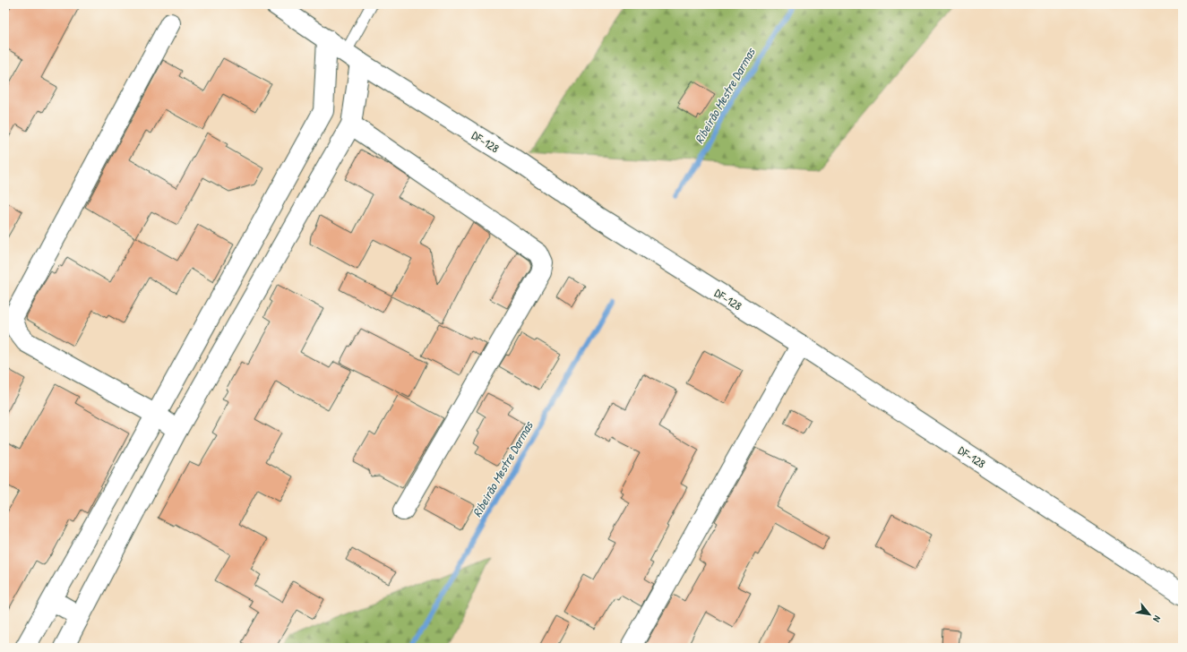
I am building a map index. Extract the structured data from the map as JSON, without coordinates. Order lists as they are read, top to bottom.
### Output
{
  "streets": {
    "street": ["DF-128"]
  },
  "water": ["Ribeirão Mestre Darmas"],
  "north": "bottom right"
}
